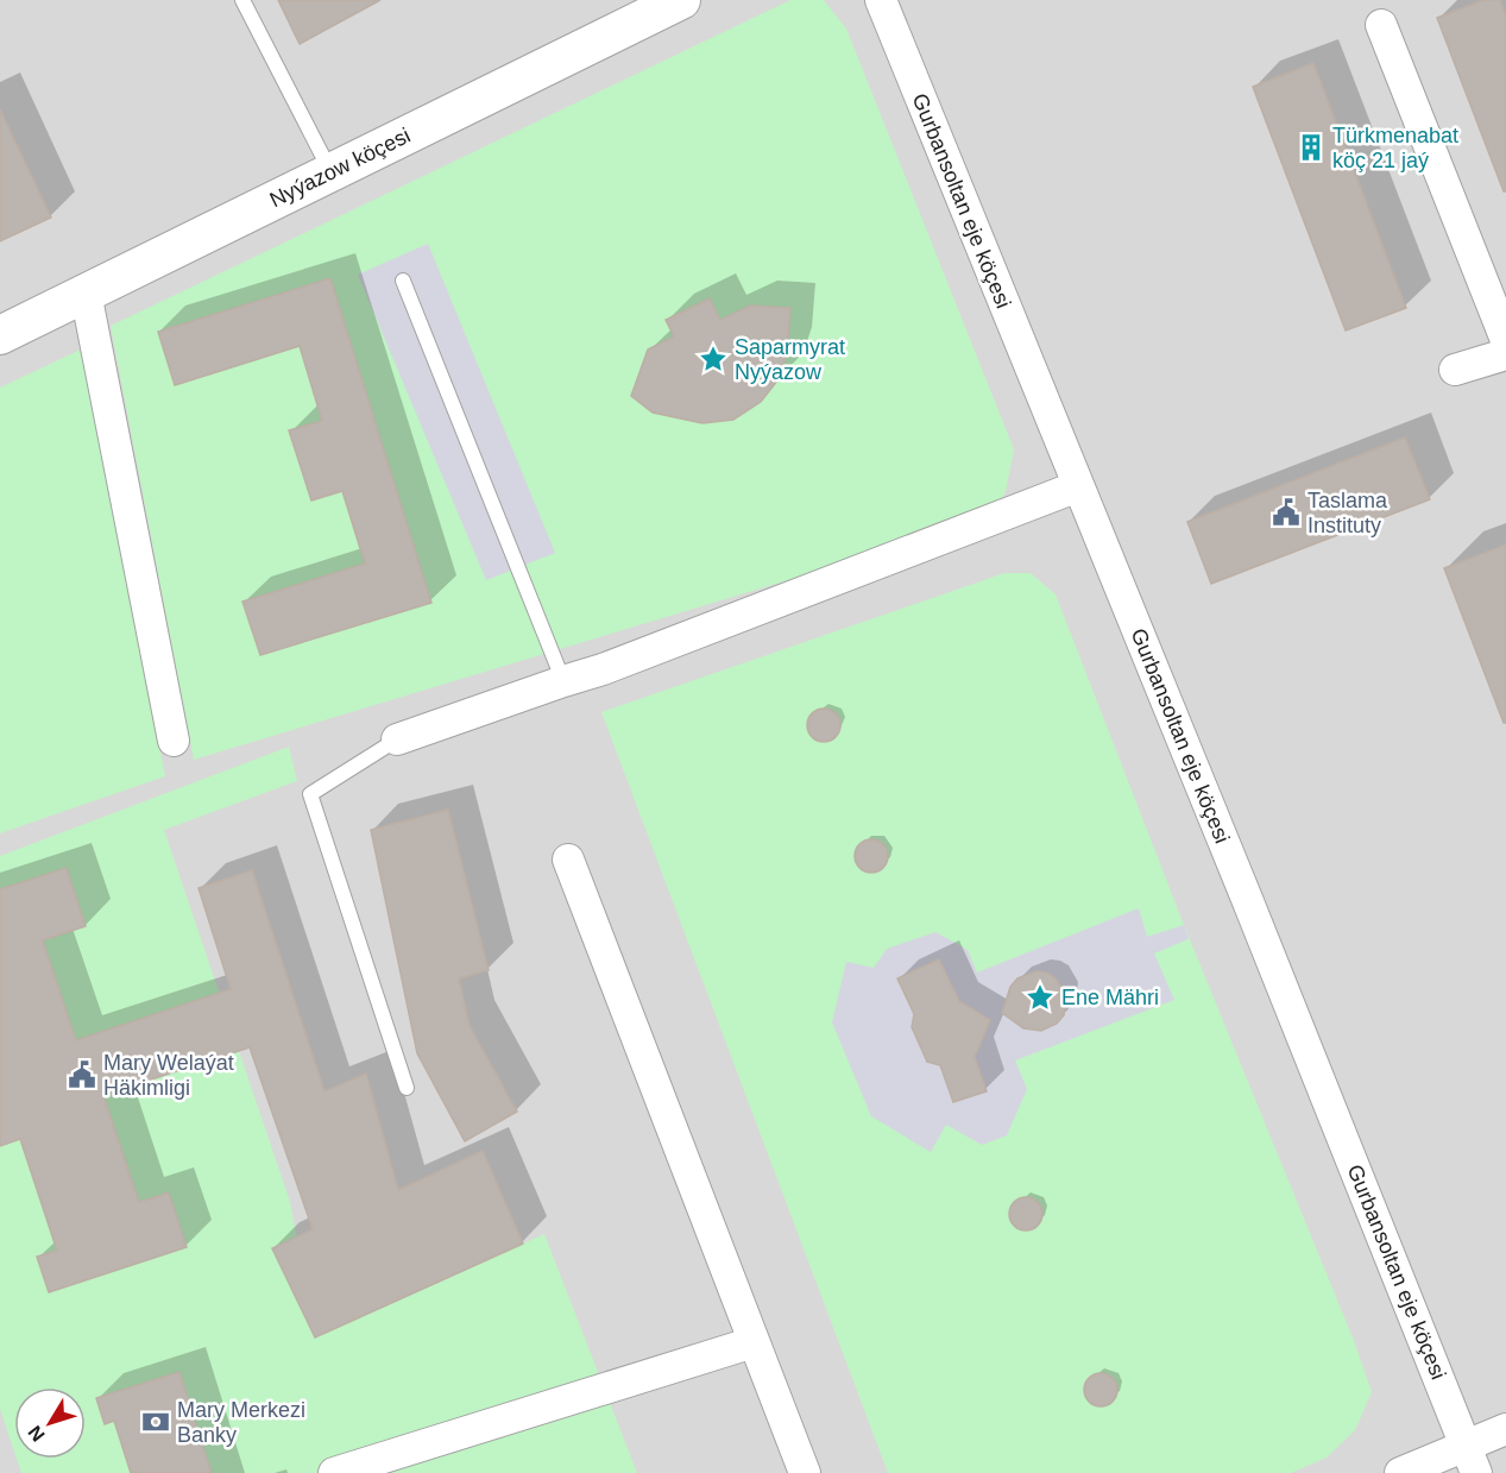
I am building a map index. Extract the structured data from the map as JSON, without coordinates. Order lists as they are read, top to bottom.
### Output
{
  "streets": {
    "street": ["Nyýazow köçesi", "Gurbansoltan eje köçesi"]
  },
  "places": {
    "building": ["Türkmenabat köç 21 jaý"],
    "place": ["Saparmyrat Nyýazow", "Ene Mähri"],
    "public building": ["Taslama Instituty", "Mary Welaýat Häkimligi"],
    "bank": ["Mary Merkezi Banky"]
  },
  "north": "bottom left"
}
